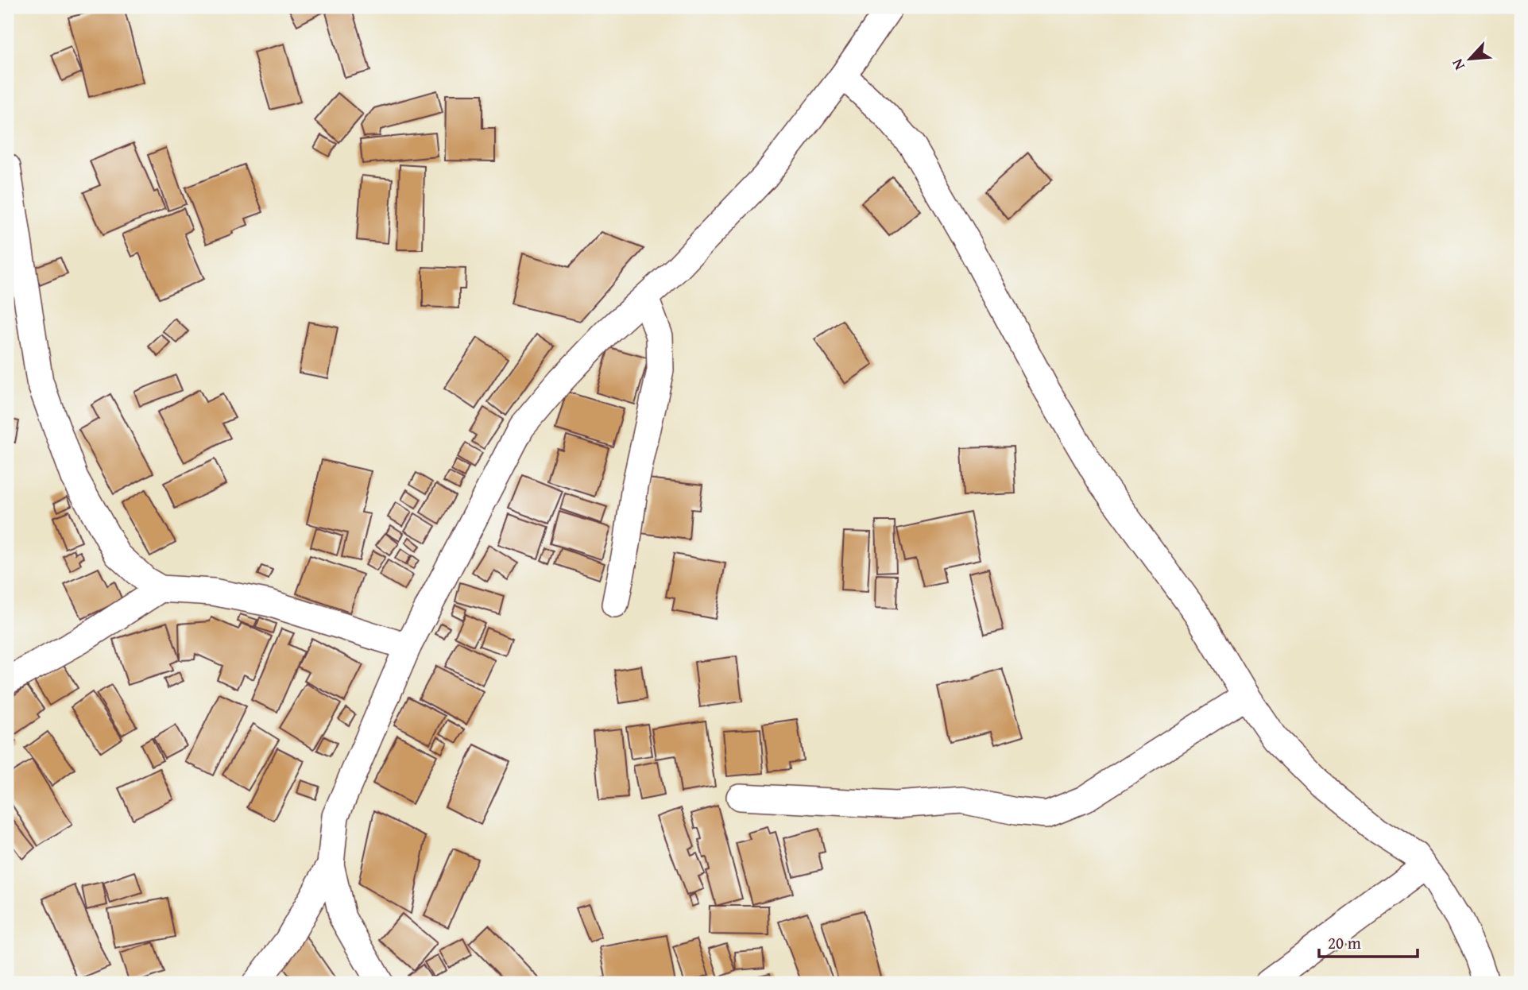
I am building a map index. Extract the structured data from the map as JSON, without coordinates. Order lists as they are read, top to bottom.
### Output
{
  "scale_bar": "20 m",
  "north": "bottom left"
}
